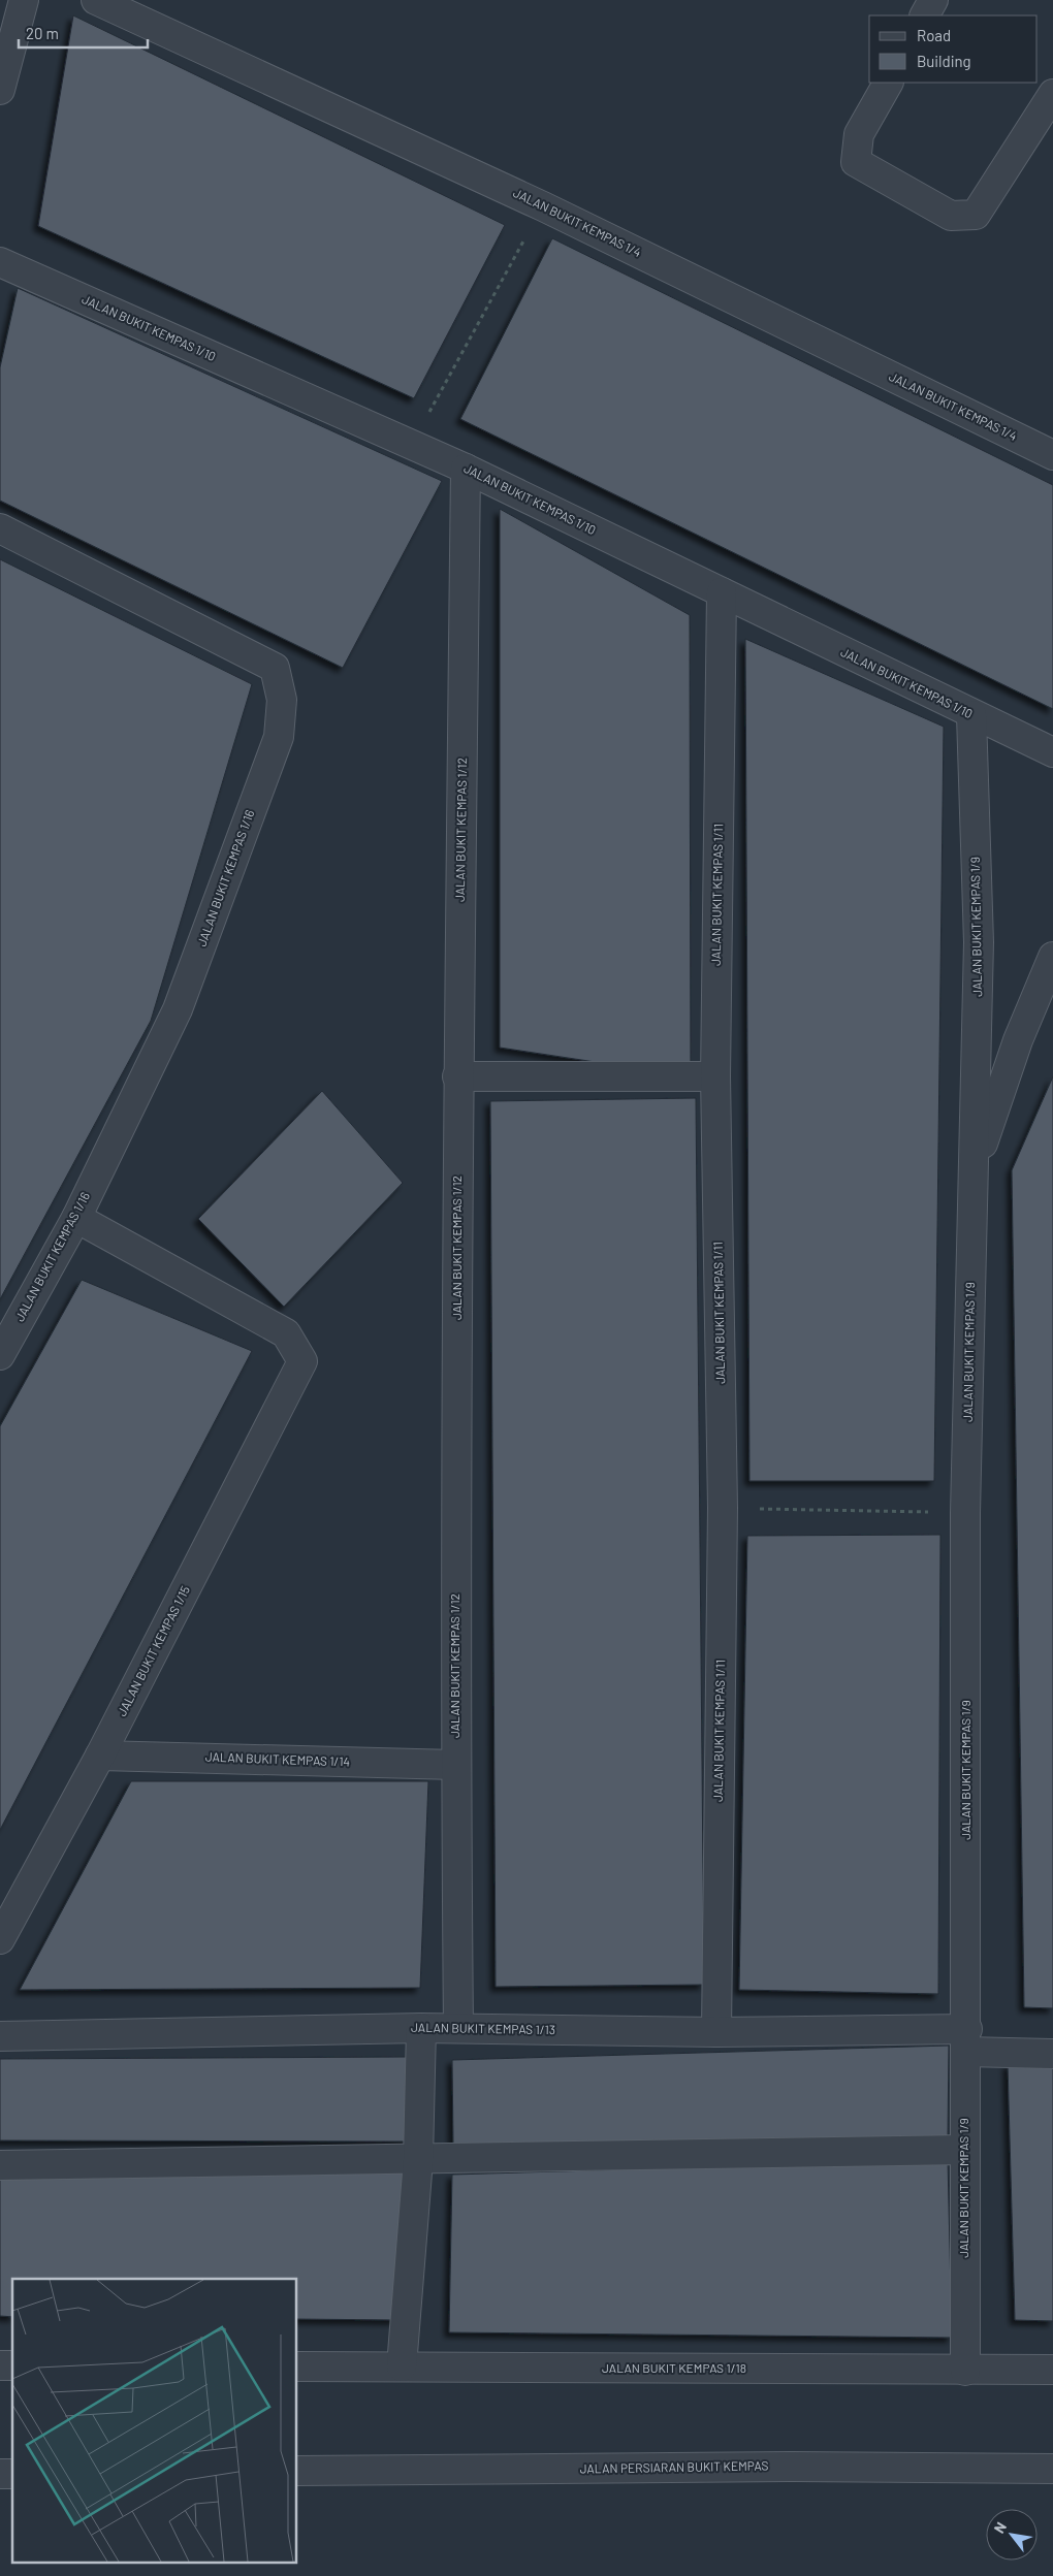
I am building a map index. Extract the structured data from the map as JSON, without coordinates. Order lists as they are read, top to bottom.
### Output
{
  "streets": {
    "street": [
      "JALAN BUKIT KEMPAS 1/4",
      "JALAN BUKIT KEMPAS 1/10",
      "JALAN BUKIT KEMPAS 1/12",
      "JALAN BUKIT KEMPAS 1/16",
      "JALAN BUKIT KEMPAS 1/11",
      "JALAN BUKIT KEMPAS 1/9",
      "JALAN BUKIT KEMPAS 1/15",
      "JALAN BUKIT KEMPAS 1/14",
      "JALAN BUKIT KEMPAS 1/13",
      "JALAN BUKIT KEMPAS 1/18",
      "JALAN PERSIARAN BUKIT KEMPAS"
    ]
  },
  "crossings": [
    ["JALAN BUKIT KEMPAS 1/10", "JALAN BUKIT KEMPAS 1/12"],
    ["JALAN BUKIT KEMPAS 1/10", "JALAN BUKIT KEMPAS 1/11"],
    ["JALAN BUKIT KEMPAS 1/10", "JALAN BUKIT KEMPAS 1/9"],
    ["JALAN BUKIT KEMPAS 1/12", "JALAN BUKIT KEMPAS 1/14"],
    ["JALAN BUKIT KEMPAS 1/12", "JALAN BUKIT KEMPAS 1/13"],
    ["JALAN BUKIT KEMPAS 1/16", "JALAN BUKIT KEMPAS 1/15"],
    ["JALAN BUKIT KEMPAS 1/11", "JALAN BUKIT KEMPAS 1/13"],
    ["JALAN BUKIT KEMPAS 1/9", "JALAN BUKIT KEMPAS 1/13"],
    ["JALAN BUKIT KEMPAS 1/9", "JALAN BUKIT KEMPAS 1/18"],
    ["JALAN BUKIT KEMPAS 1/15", "JALAN BUKIT KEMPAS 1/14"]
  ],
  "legend": ["Road", "Building"],
  "scale_bar": "20 m",
  "north": "top left"
}
